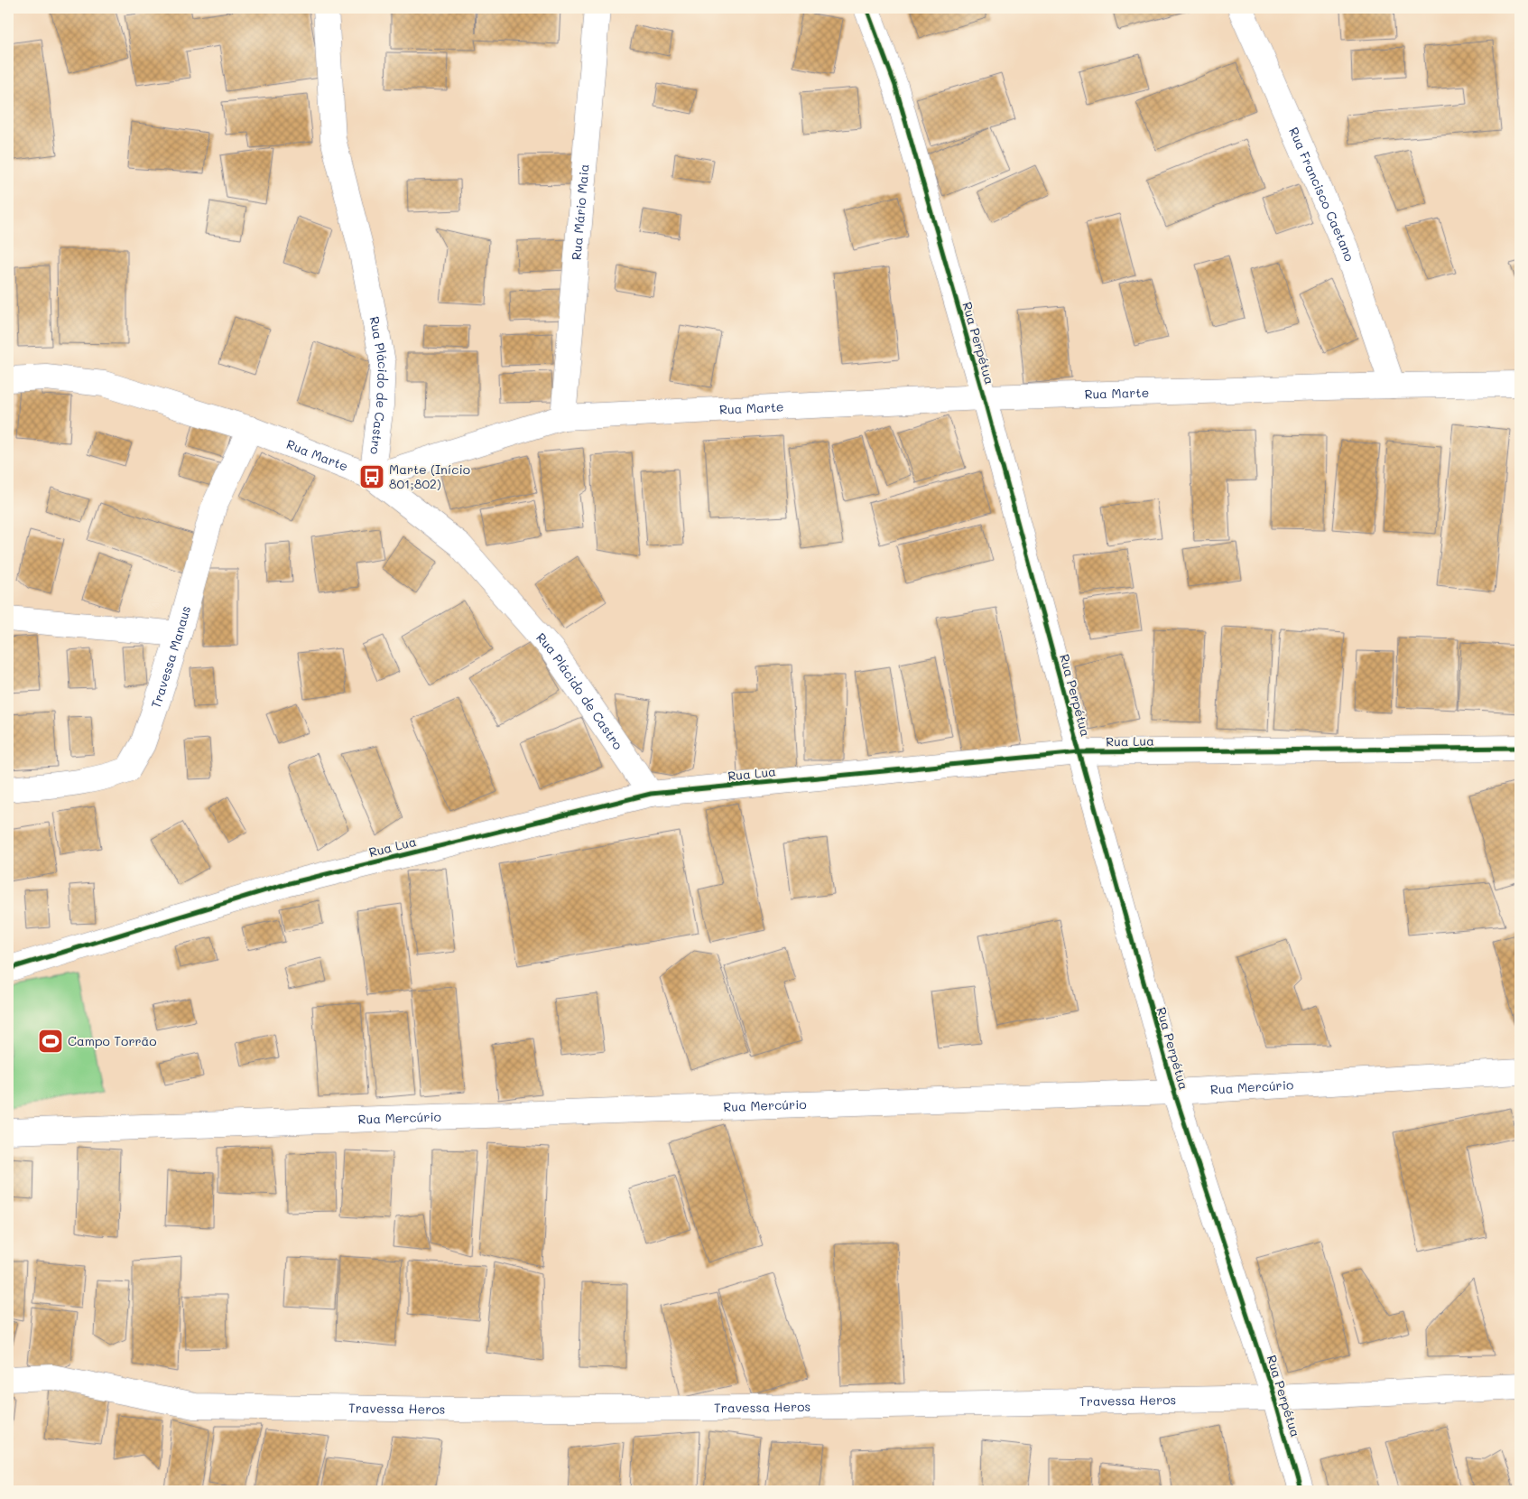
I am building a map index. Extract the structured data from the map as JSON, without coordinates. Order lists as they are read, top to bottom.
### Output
{
  "streets": {
    "street": [
      "Rua Francisco Caetano",
      "Rua Mário Maia",
      "Rua Perpétua",
      "Rua Plácido de Castro",
      "Rua Marte",
      "Travessa Manaus",
      "Rua Lua",
      "Rua Mercúrio",
      "Travessa Heros"
    ]
  },
  "crossings": [
    ["Rua Francisco Caetano", "Rua Marte"],
    ["Rua Mário Maia", "Rua Marte"],
    ["Rua Perpétua", "Rua Marte"],
    ["Rua Perpétua", "Rua Lua"],
    ["Rua Perpétua", "Rua Mercúrio"],
    ["Rua Perpétua", "Travessa Heros"],
    ["Rua Plácido de Castro", "Rua Marte"],
    ["Rua Plácido de Castro", "Rua Lua"],
    ["Rua Marte", "Travessa Manaus"]
  ],
  "places": {
    "bus stop": ["Marte (Início 801;802)"],
    "sports": ["Campo Torrão"]
  }
}
